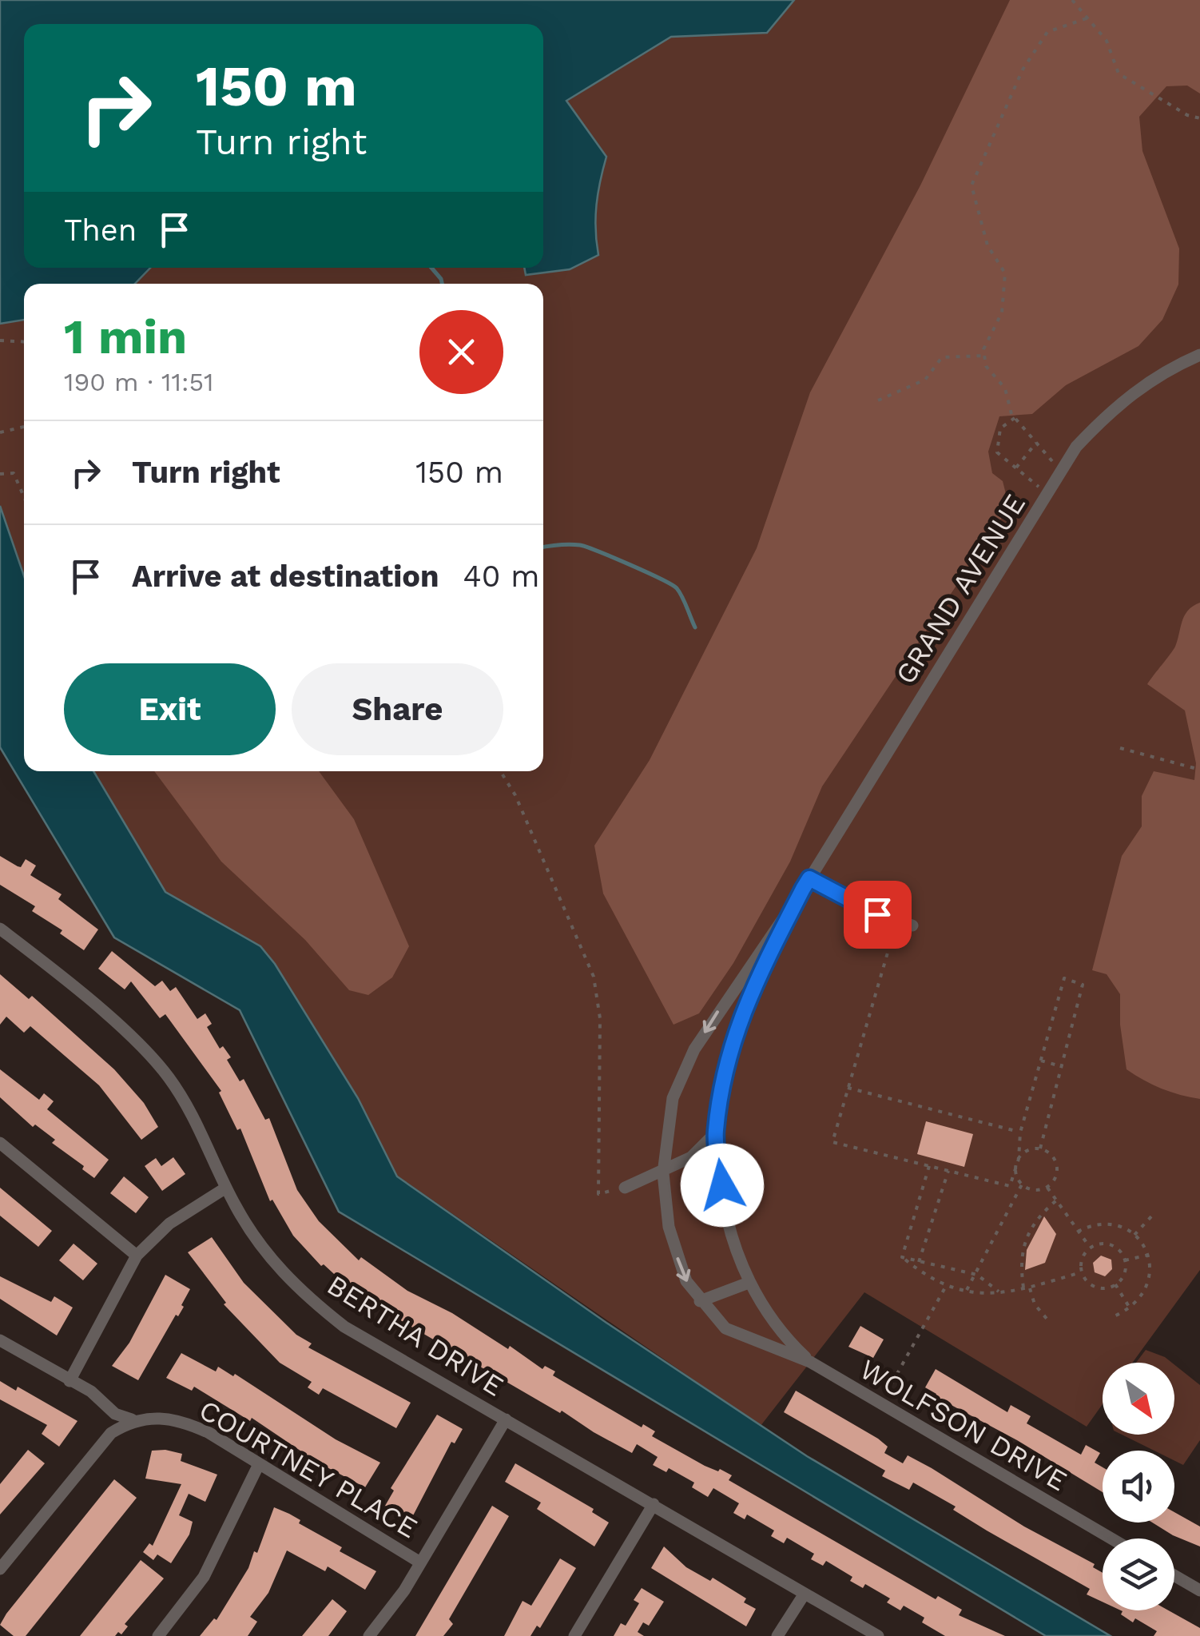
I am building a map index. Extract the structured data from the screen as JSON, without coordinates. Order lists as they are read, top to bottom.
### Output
{
  "streets": {
    "street": [
      "GRAND AVENUE",
      "BERTHA DRIVE",
      "WOLFSON DRIVE",
      "COURTNEY PLACE"
    ]
  },
  "crossings": [
    ["GRAND AVENUE", "WOLFSON DRIVE"]
  ],
  "north": "bottom right",
  "page": {
    "turn": ["150 m", "Turn right"],
    "then": "Then",
    "heading": ["1 min", "190 m · 11:51"],
    "list": [
      {
        "name": "Turn right",
        "value": "150 m"
      },
      {
        "name": "Arrive at destination",
        "value": "40 m"
      }
    ],
    "buttons": ["Exit", "Share"]
  }
}
